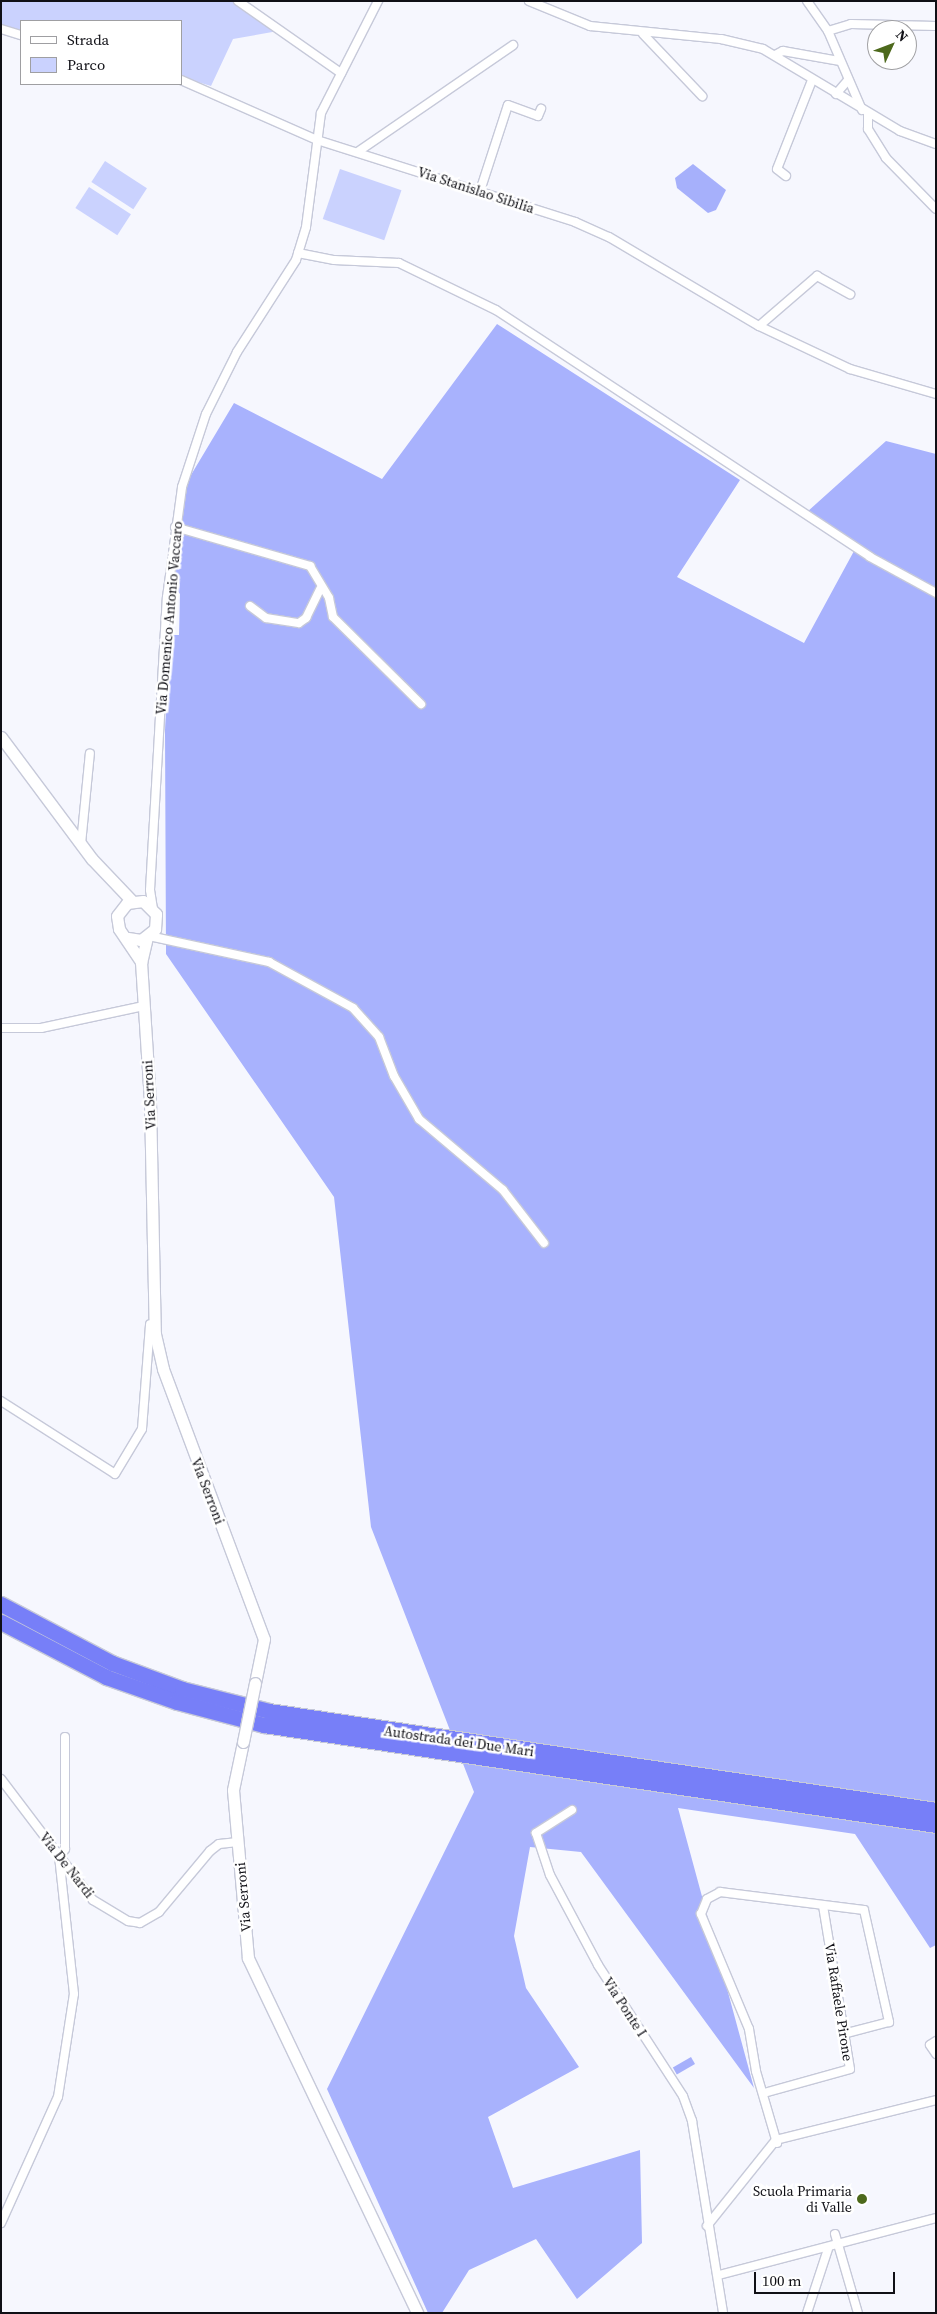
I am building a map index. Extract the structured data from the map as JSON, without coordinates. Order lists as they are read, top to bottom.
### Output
{
  "streets": {
    "highway": ["Autostrada dei Due Mari"],
    "main road": ["Via Serroni"],
    "street": [
      "Via Stanislao Sibilia",
      "Via Domenico Antonio Vaccaro",
      "Via De Nardi",
      "Via Raffaele Pirone",
      "Via Ponte I"
    ]
  },
  "crossings": [
    ["Via Stanislao Sibilia", "Via Domenico Antonio Vaccaro"],
    ["Via Domenico Antonio Vaccaro", "Via Serroni"],
    ["Via Serroni", "Via De Nardi"]
  ],
  "places": ["Scuola Primaria di Valle"],
  "legend": ["Strada", "Parco"],
  "scale_bar": "100 m",
  "north": "top right"
}
